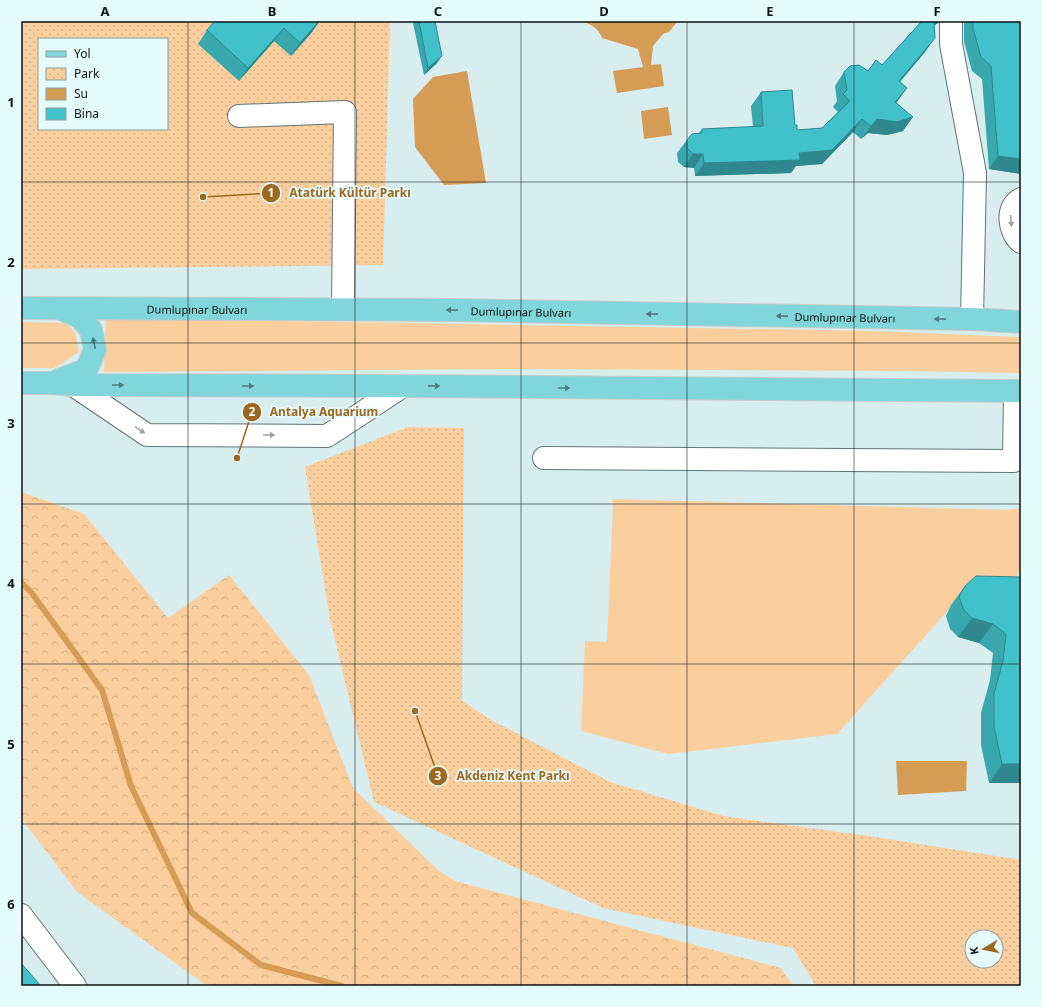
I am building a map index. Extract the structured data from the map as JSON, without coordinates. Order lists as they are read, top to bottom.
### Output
{
  "streets": {
    "main road": ["Dumlupınar Bulvarı"]
  },
  "places": ["Atatürk Kültür Parkı", "Antalya Aquarium", "Akdeniz Kent Parkı"],
  "legend": [
    "Yol",
    "Park",
    "Su",
    "Bina"
  ],
  "north": "left",
  "grid": {
    "columns": [
      "A",
      "B",
      "C",
      "D",
      "E",
      "F"
    ],
    "rows": [
      "1",
      "2",
      "3",
      "4",
      "5",
      "6"
    ]
  }
}
